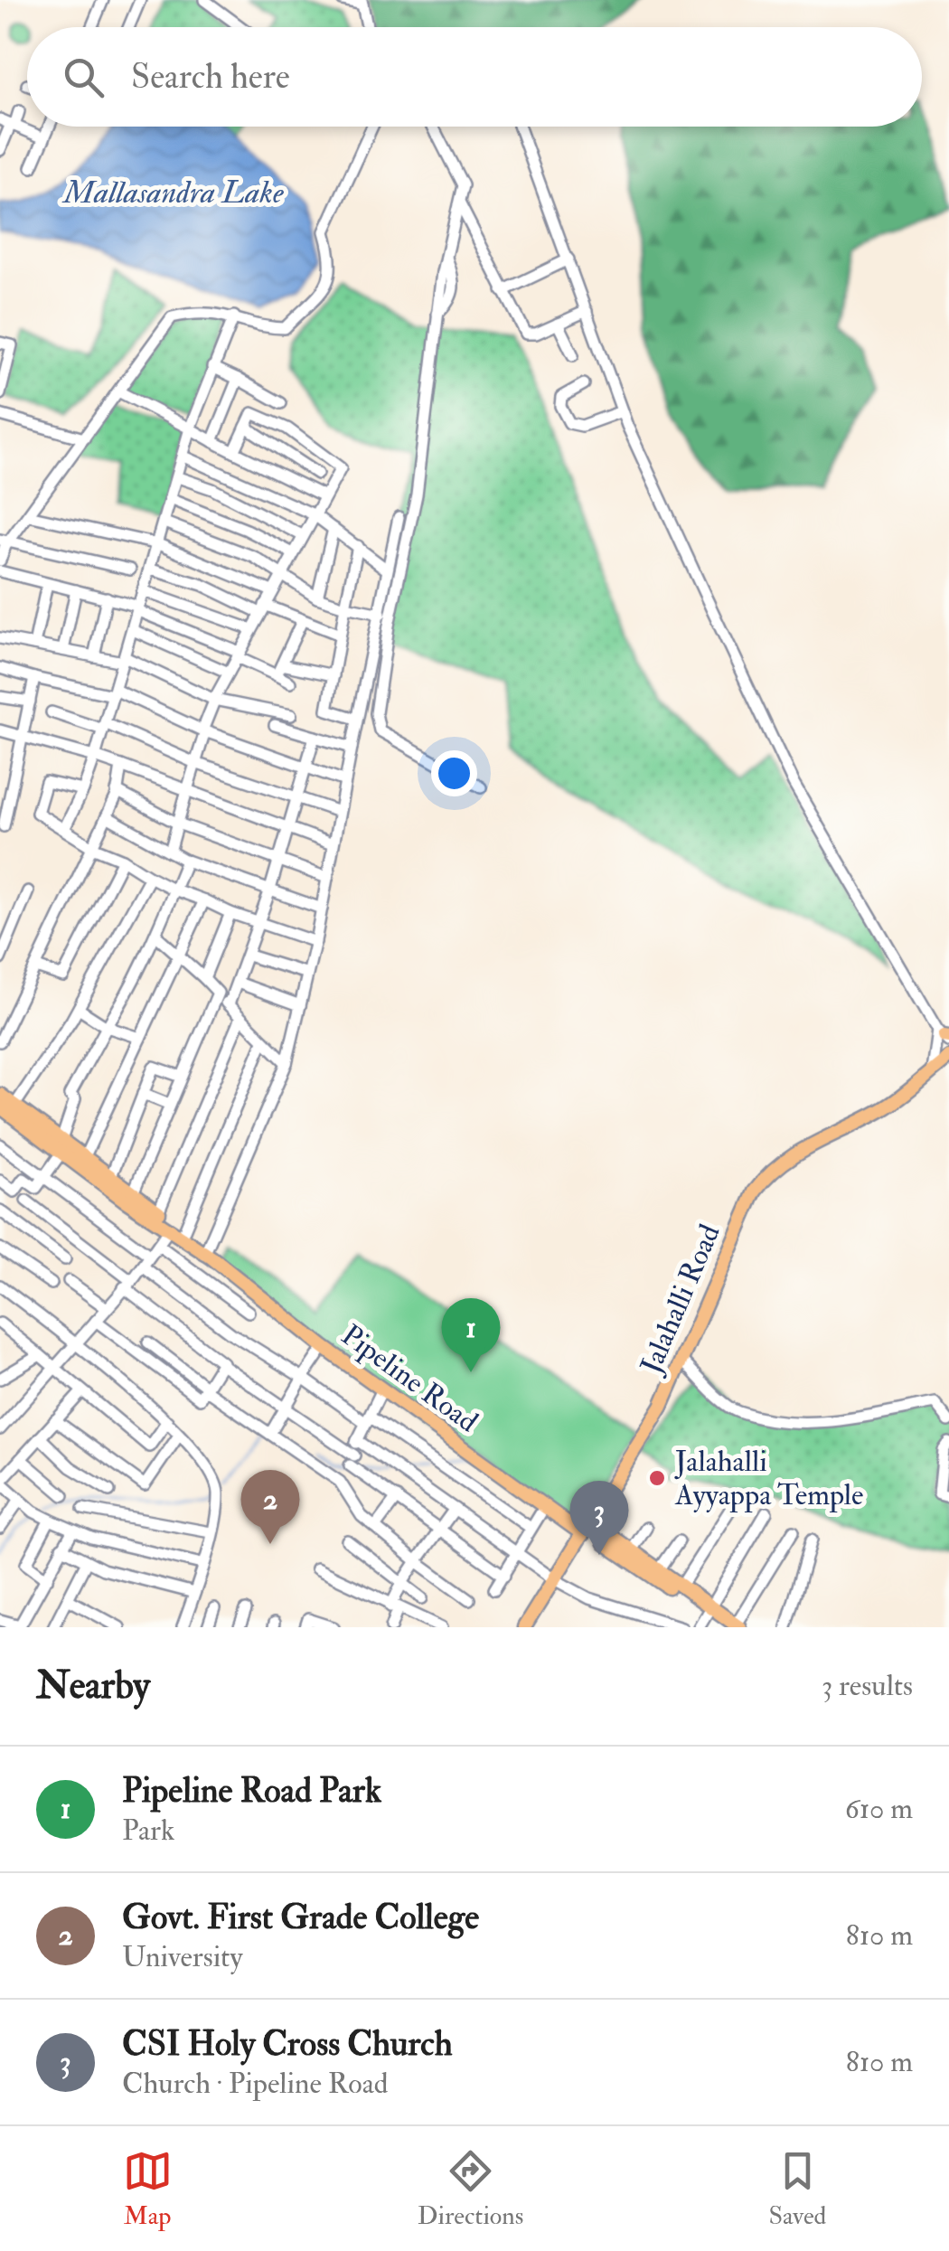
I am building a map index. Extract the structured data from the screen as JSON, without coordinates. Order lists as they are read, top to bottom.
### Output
{
  "streets": {
    "main road": ["Jalahalli Road", "Pipeline Road"]
  },
  "crossings": [
    ["Jalahalli Road", "Pipeline Road"]
  ],
  "water": ["Mallasandra Lake"],
  "places": ["Jalahalli Ayyappa Temple"],
  "page": {
    "search": "Search here",
    "pins": ["1", "2", "3"],
    "heading": ["Nearby", "3 results"],
    "list": [
      {
        "mark": "1",
        "name": "Pipeline Road Park",
        "note": "Park",
        "value": "610 m"
      },
      {
        "mark": "2",
        "name": "Govt. First Grade College",
        "note": "University",
        "value": "810 m"
      },
      {
        "mark": "3",
        "name": "CSI Holy Cross Church",
        "note": "Church · Pipeline Road",
        "value": "810 m"
      }
    ],
    "nav": ["Map", "Directions", "Saved"]
  }
}
